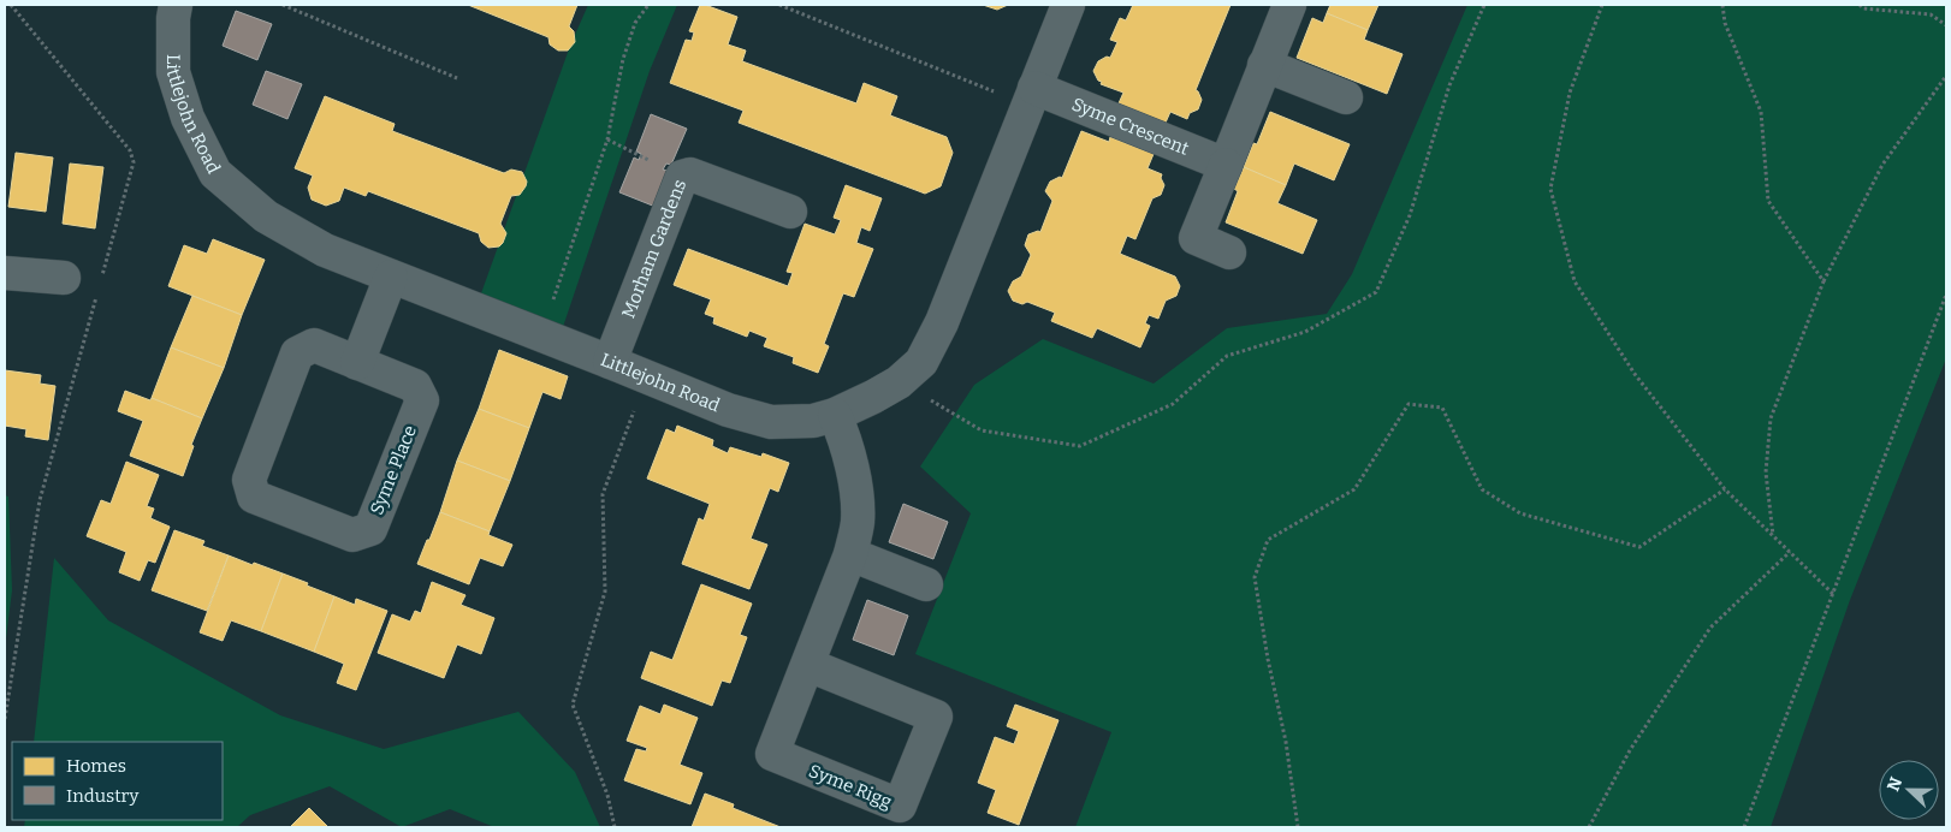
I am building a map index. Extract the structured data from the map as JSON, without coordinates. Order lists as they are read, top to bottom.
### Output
{
  "streets": {
    "street": [
      "Littlejohn Road",
      "Syme Crescent",
      "Morham Gardens",
      "Syme Place",
      "Syme Rigg"
    ]
  },
  "crossings": [
    ["Littlejohn Road", "Syme Crescent"],
    ["Littlejohn Road", "Morham Gardens"],
    ["Littlejohn Road", "Syme Rigg"]
  ],
  "legend": ["Homes", "Industry"],
  "north": "left"
}
